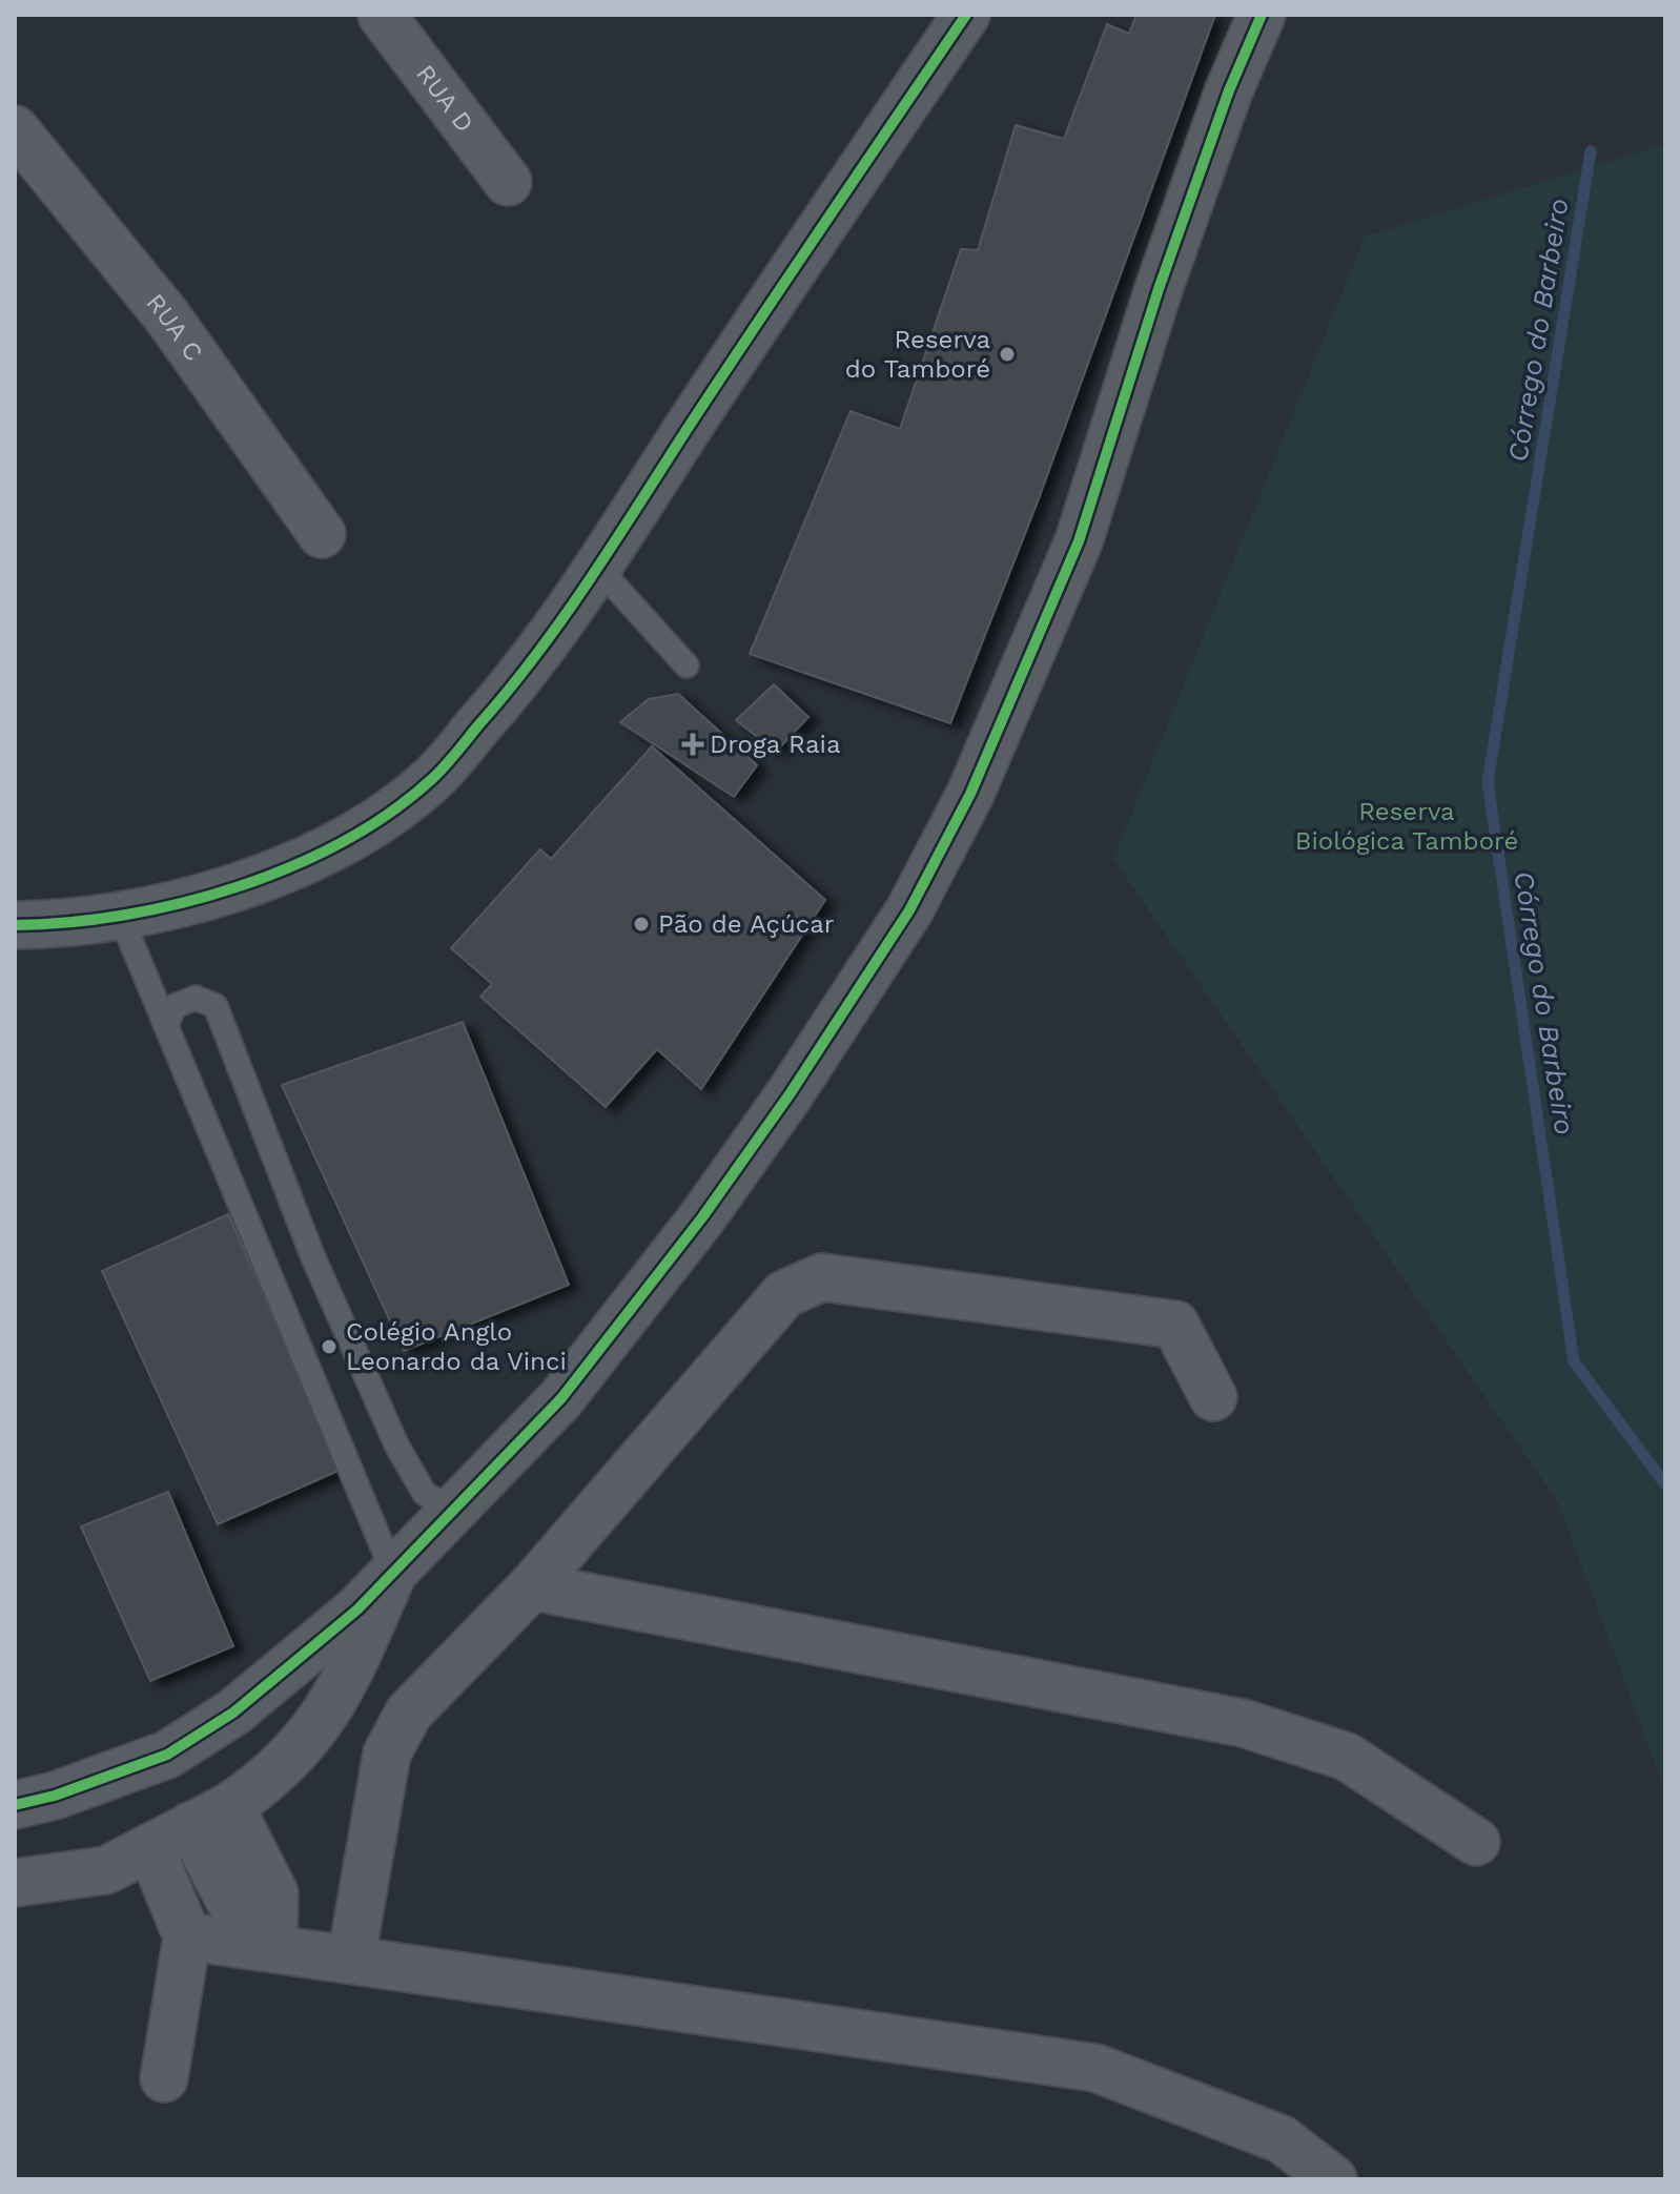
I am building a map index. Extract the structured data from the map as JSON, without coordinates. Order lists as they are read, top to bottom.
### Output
{
  "streets": {
    "street": ["RUA D", "RUA C"]
  },
  "water": ["Córrego do Barbeiro"],
  "parks": ["Reserva Biológica Tamboré"],
  "places": {
    "other": ["Reserva do Tamboré", "Pão de Açúcar", "Colégio Anglo Leonardo da Vinci"],
    "health": ["Droga Raia"]
  }
}
